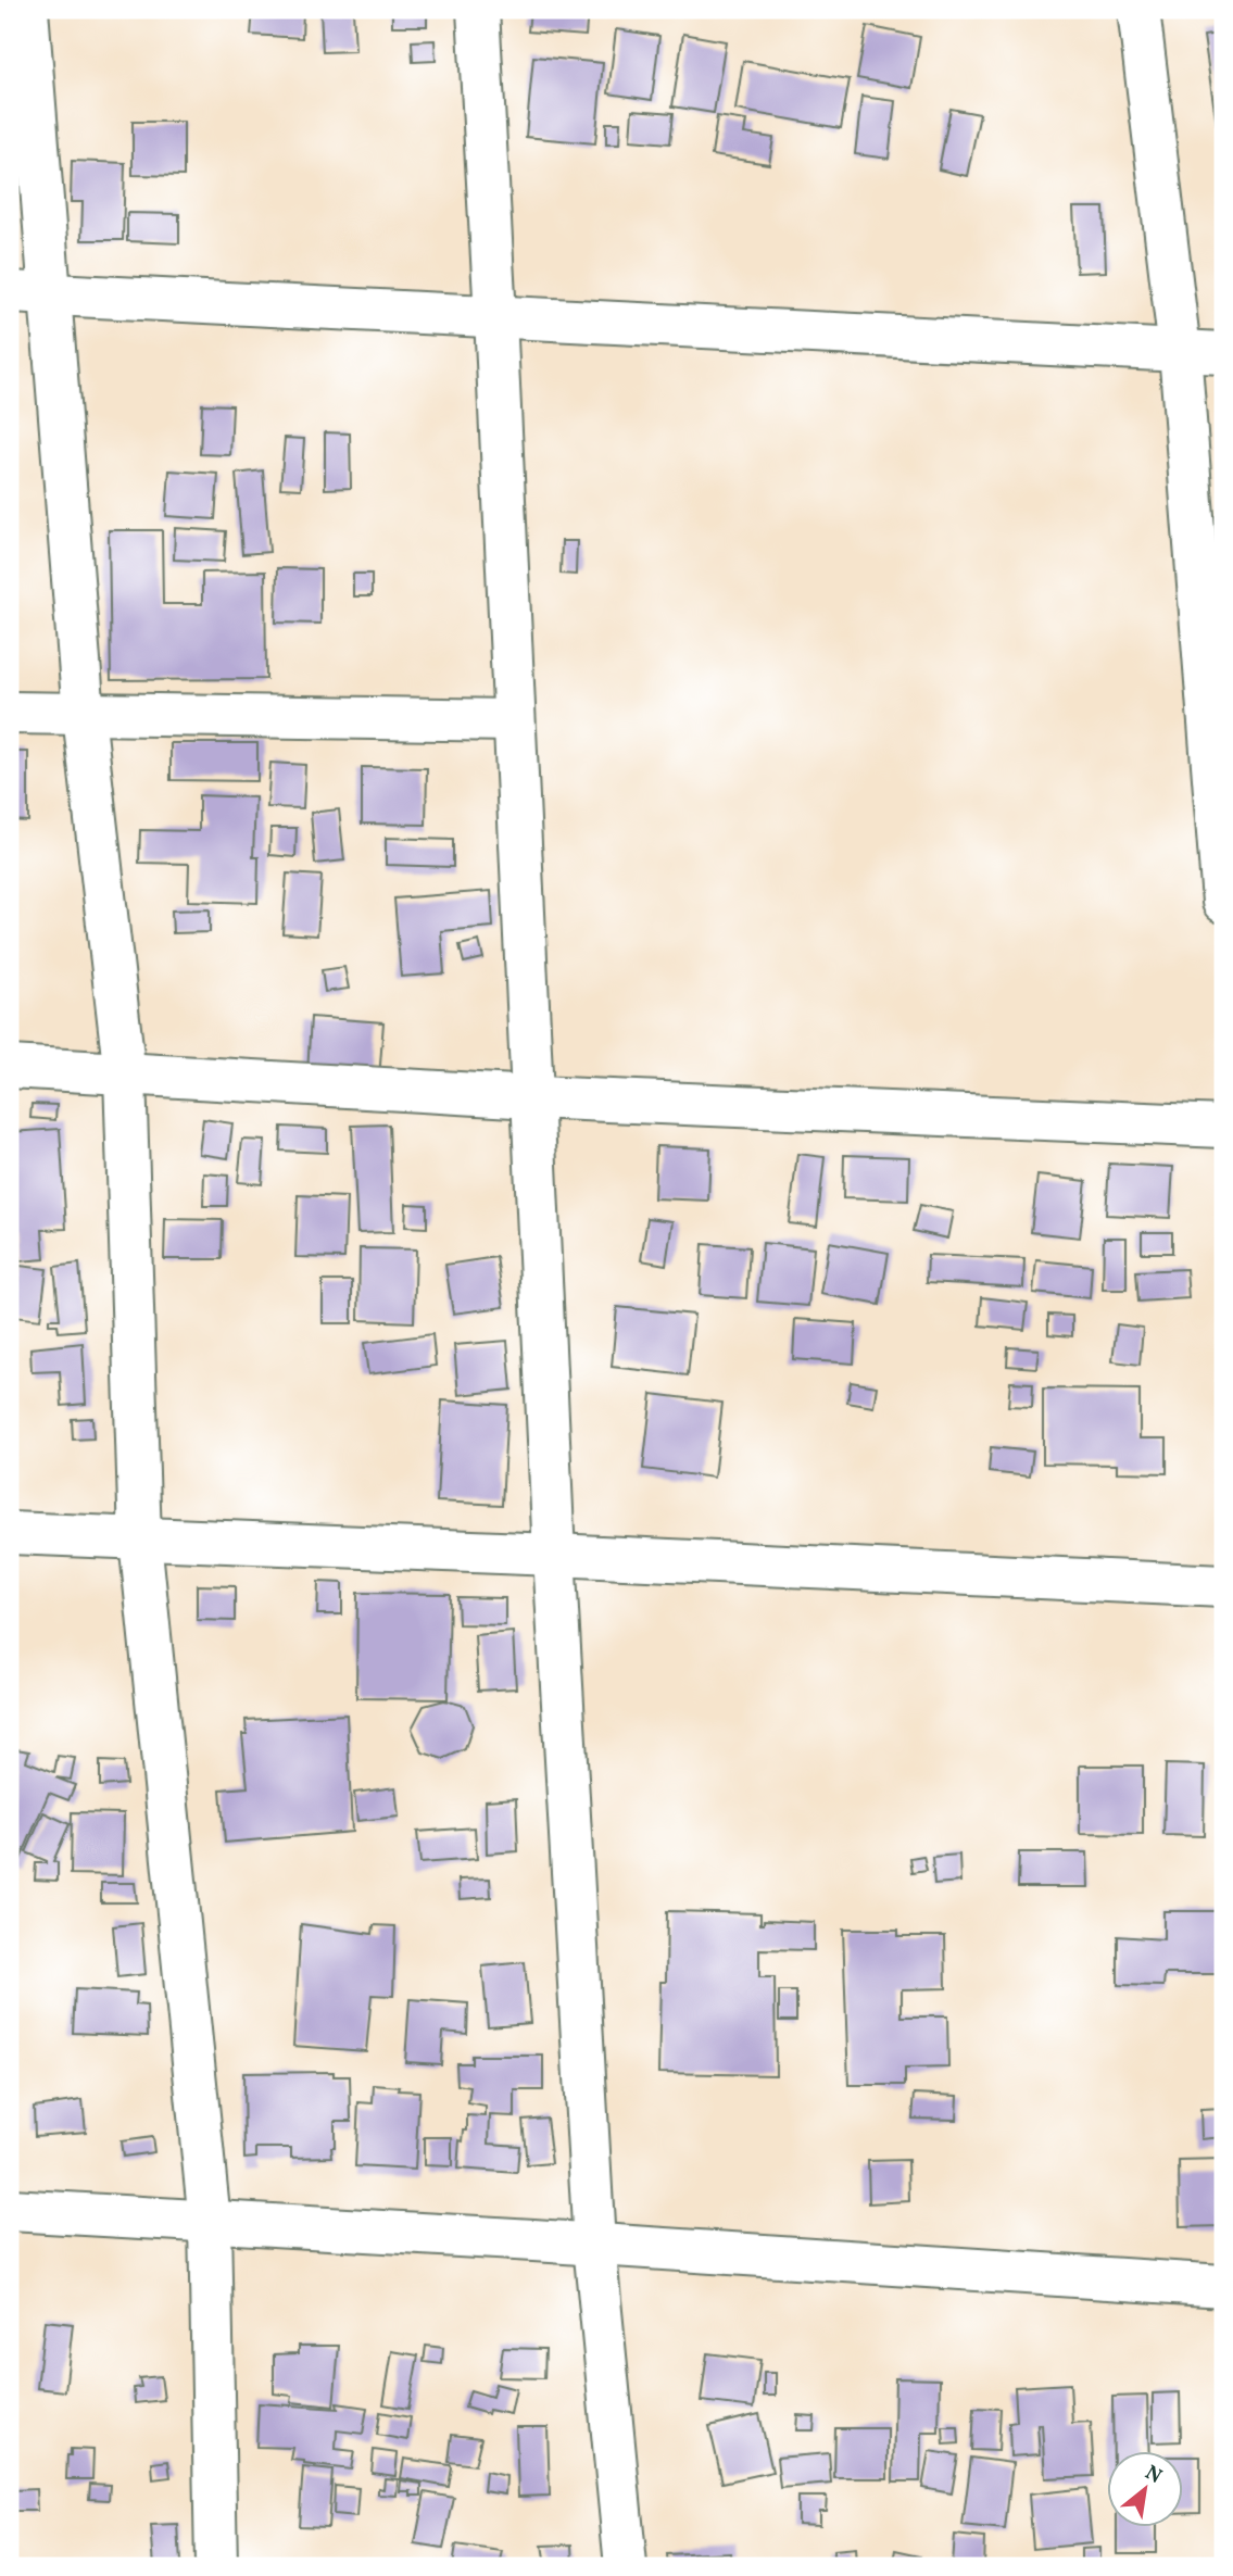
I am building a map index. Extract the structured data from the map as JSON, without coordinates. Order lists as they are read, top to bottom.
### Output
{
  "north": "top right"
}
